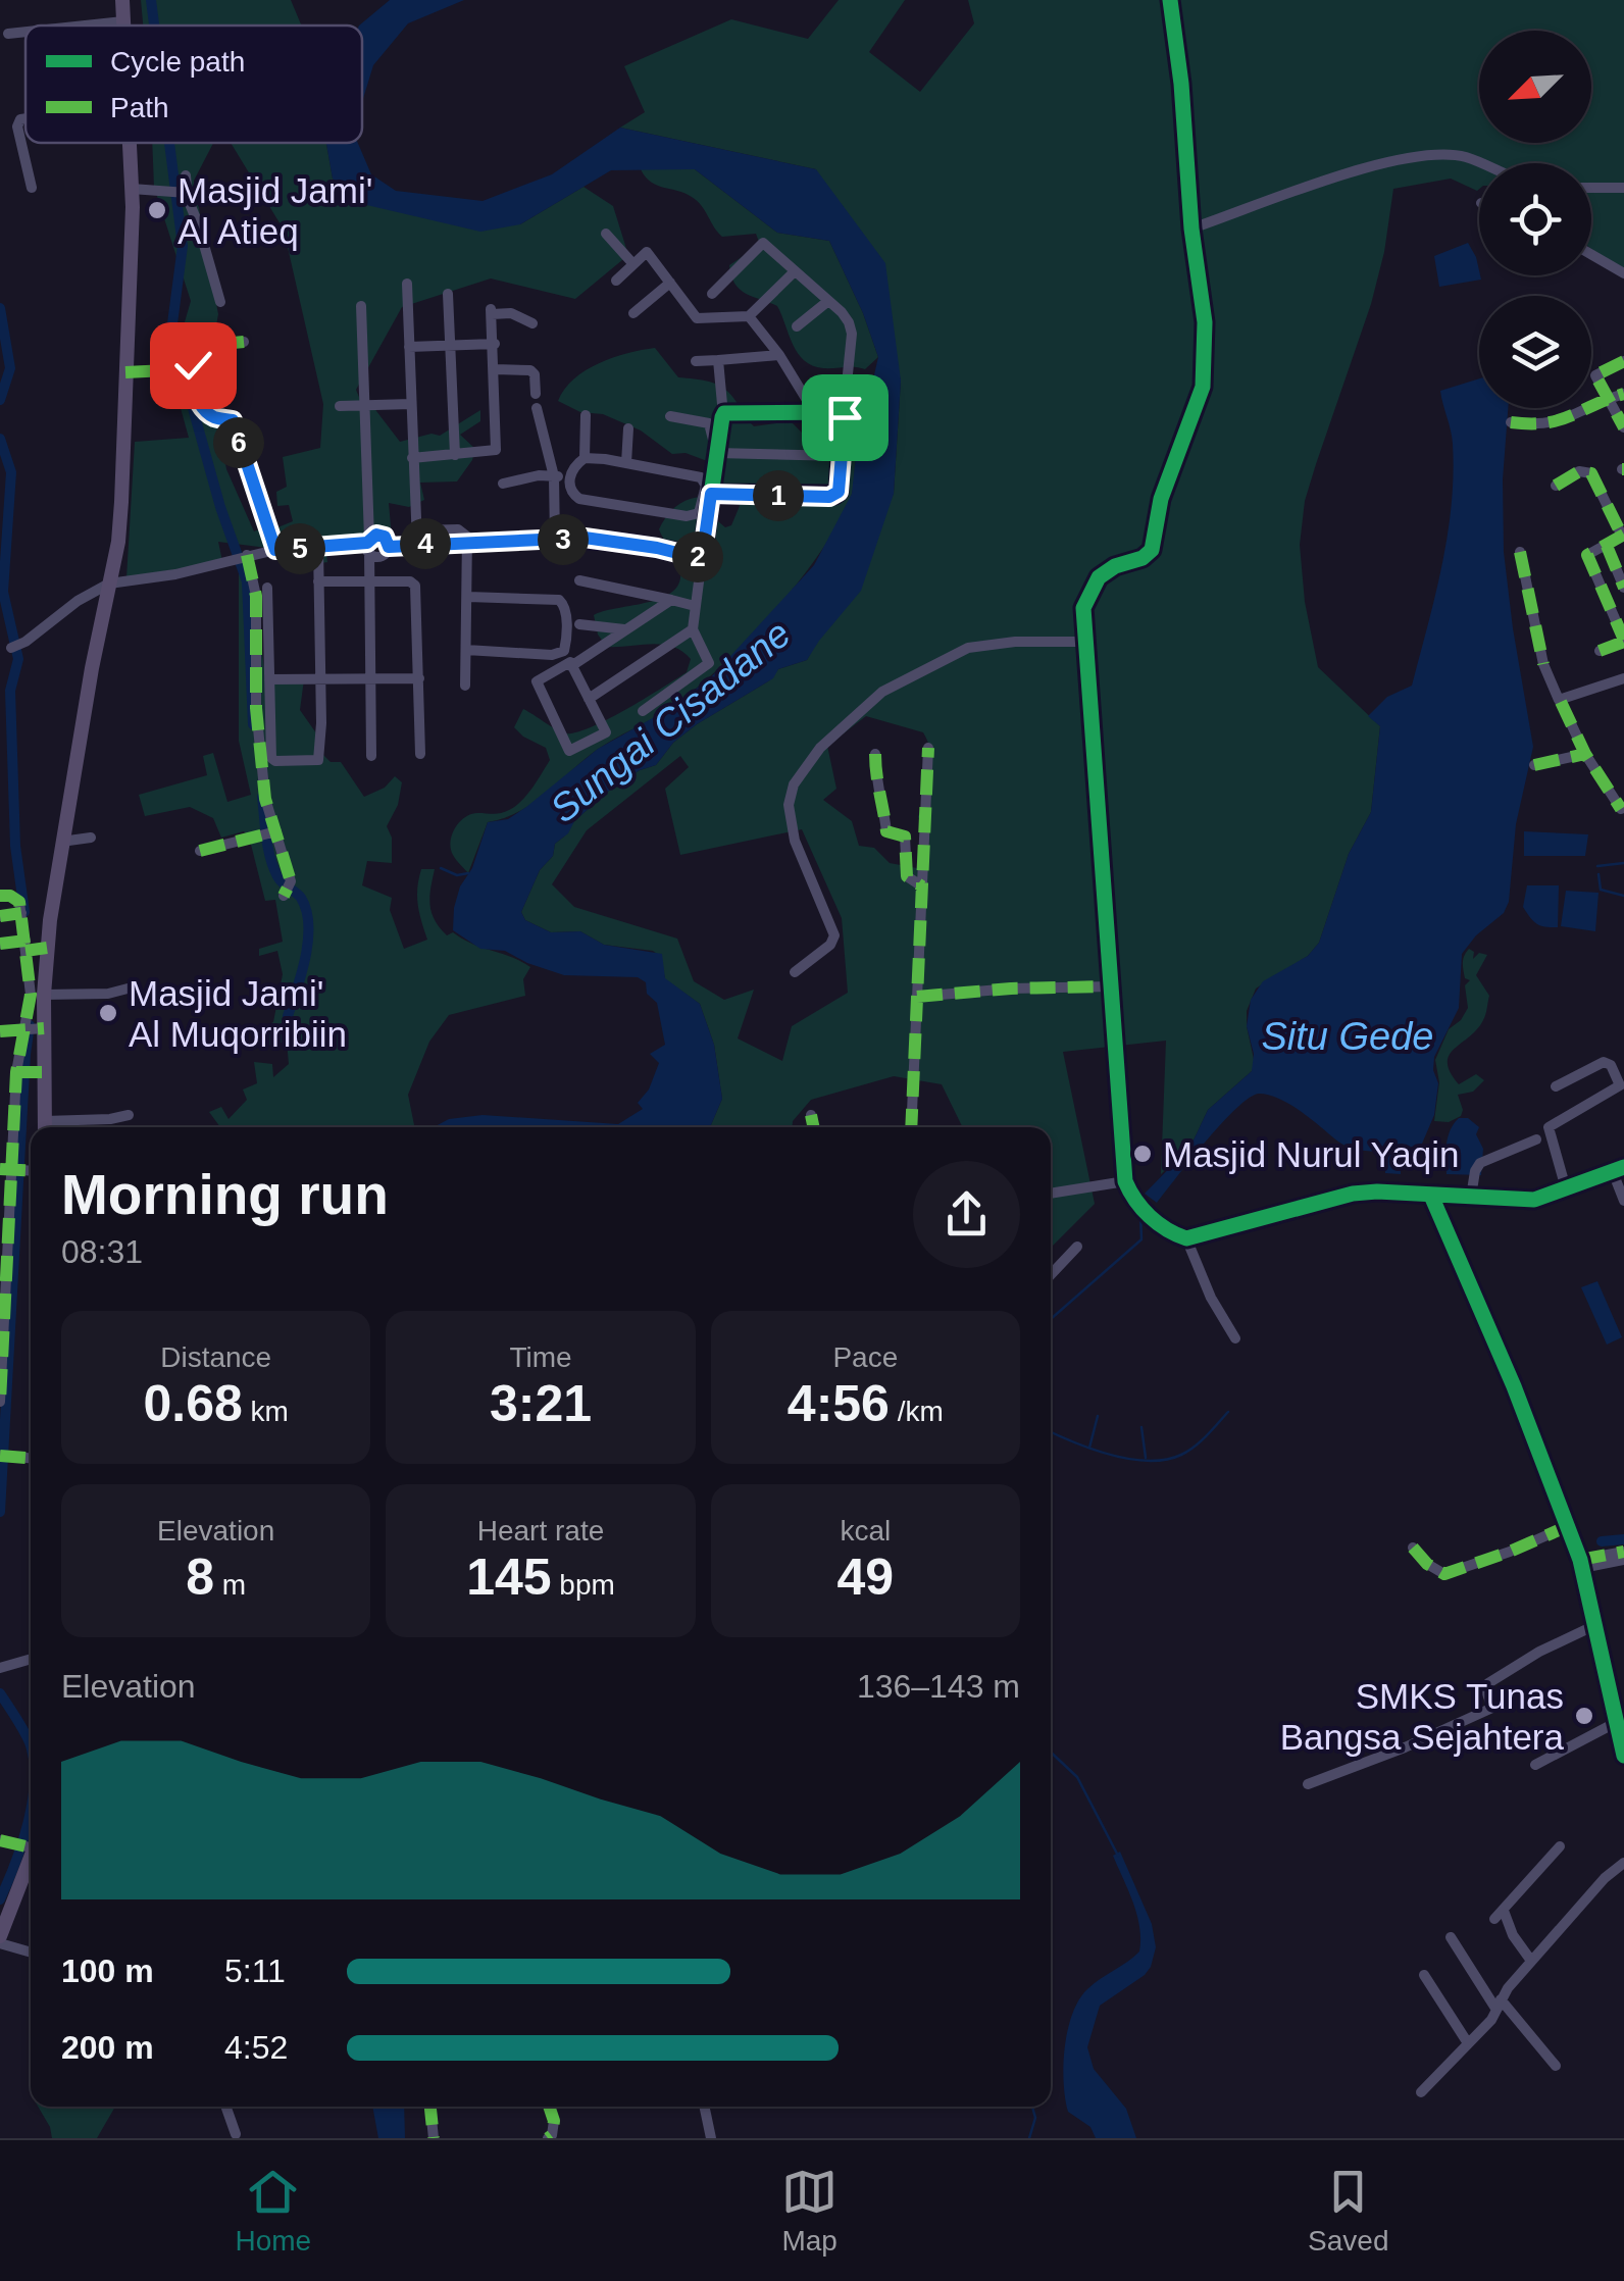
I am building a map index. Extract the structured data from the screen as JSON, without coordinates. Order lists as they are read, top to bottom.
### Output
{
  "water": ["Sungai Cisadane", "Situ Gede"],
  "places": [
    "Masjid Jami' Al Atieq",
    "Masjid Jami' Al Muqorribiin",
    "Masjid Nurul Yaqin",
    "SMKS Tunas Bangsa Sejahtera"
  ],
  "legend": ["Cycle path", "Path"],
  "north": "bottom left",
  "page": {
    "pins": [
      "6",
      "1",
      "3",
      "4",
      "5",
      "2"
    ],
    "heading": ["Morning run", "08:31"],
    "stats": [
      ["Distance", "0.68 km"],
      ["Time", "3:21"],
      ["Pace", "4:56 /km"],
      ["Elevation", "8 m"],
      ["Heart rate", "145 bpm"],
      ["kcal", "49"]
    ],
    "chart": ["Elevation", "136–143 m"],
    "list": [
      {
        "name": "100 m",
        "note": "5:11"
      },
      {
        "name": "200 m",
        "note": "4:52"
      }
    ],
    "tabs": ["Home", "Map", "Saved"]
  }
}
